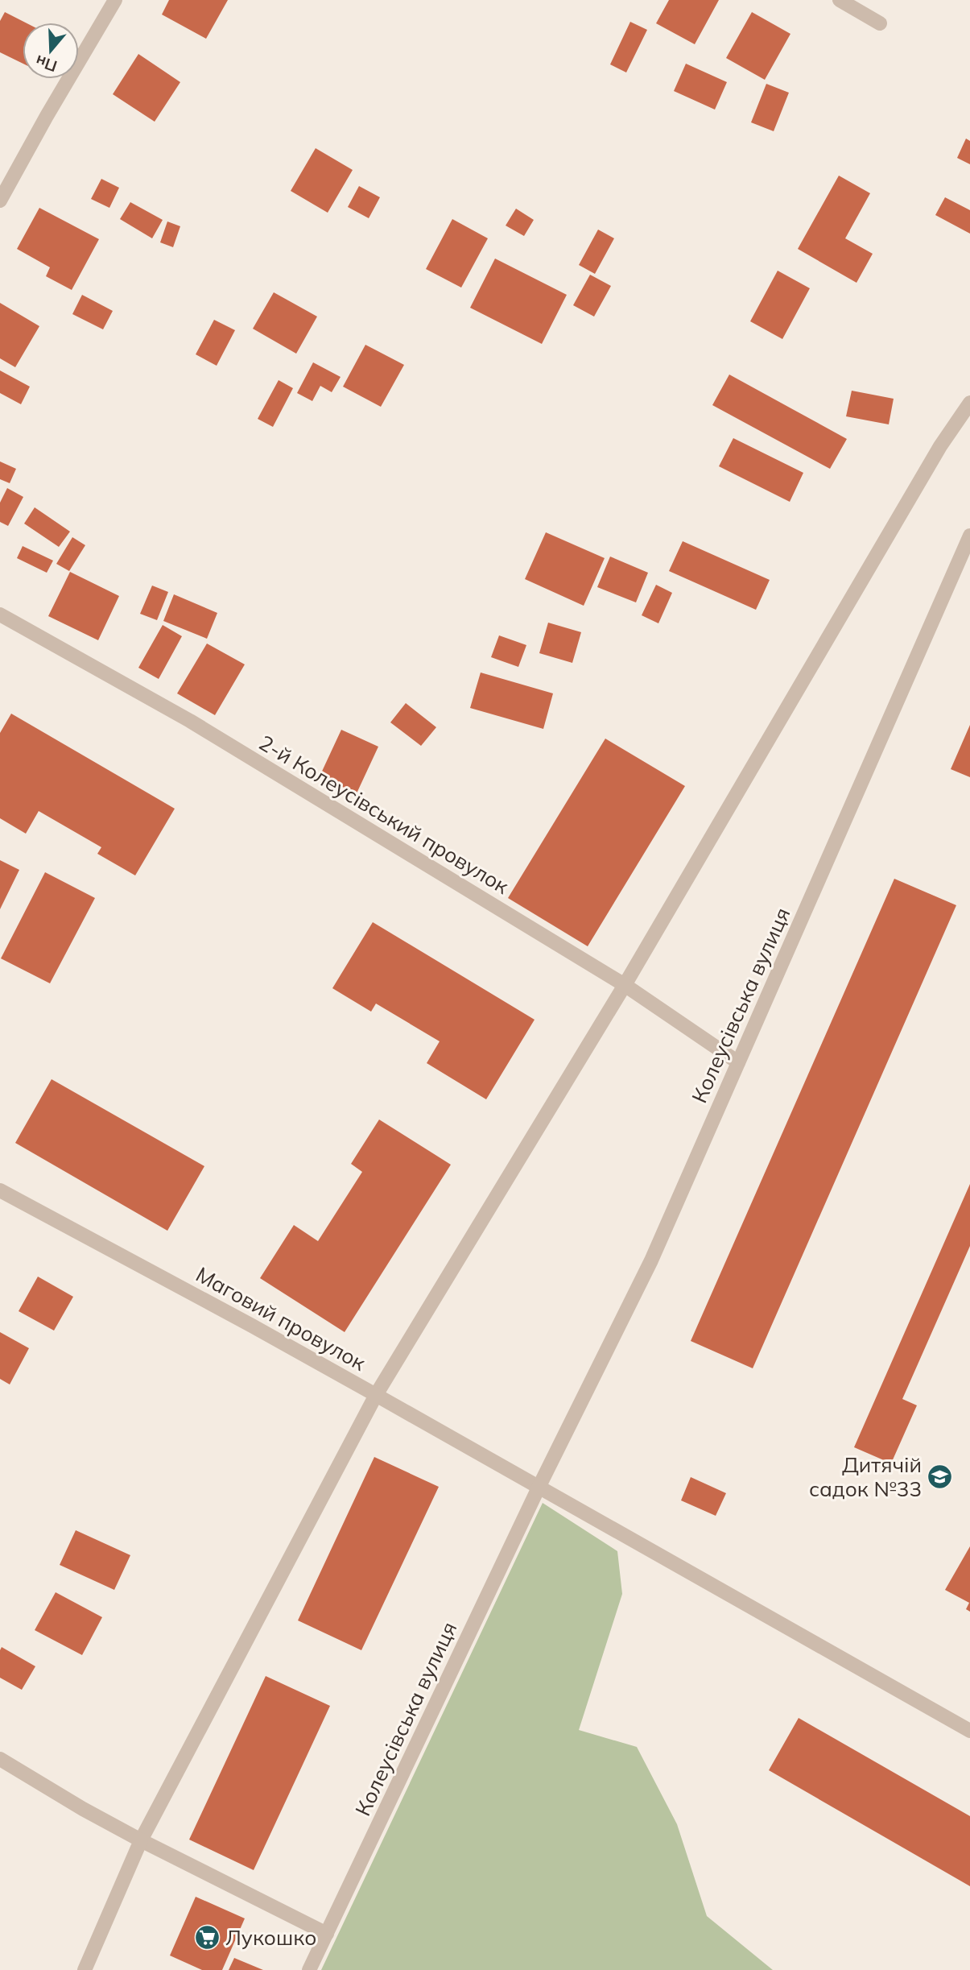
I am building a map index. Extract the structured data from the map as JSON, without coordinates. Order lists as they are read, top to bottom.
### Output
{
  "streets": {
    "street": ["2-й Колеусівський провулок", "Колеусівська вулиця", "Маговий провулок"]
  },
  "crossings": [
    ["2-й Колеусівський провулок", "Колеусівська вулиця"],
    ["Колеусівська вулиця", "Маговий провулок"]
  ],
  "places": {
    "school or university": ["Дитячій садок №33"],
    "supermarket": ["Лукошко"]
  },
  "north": "bottom"
}
